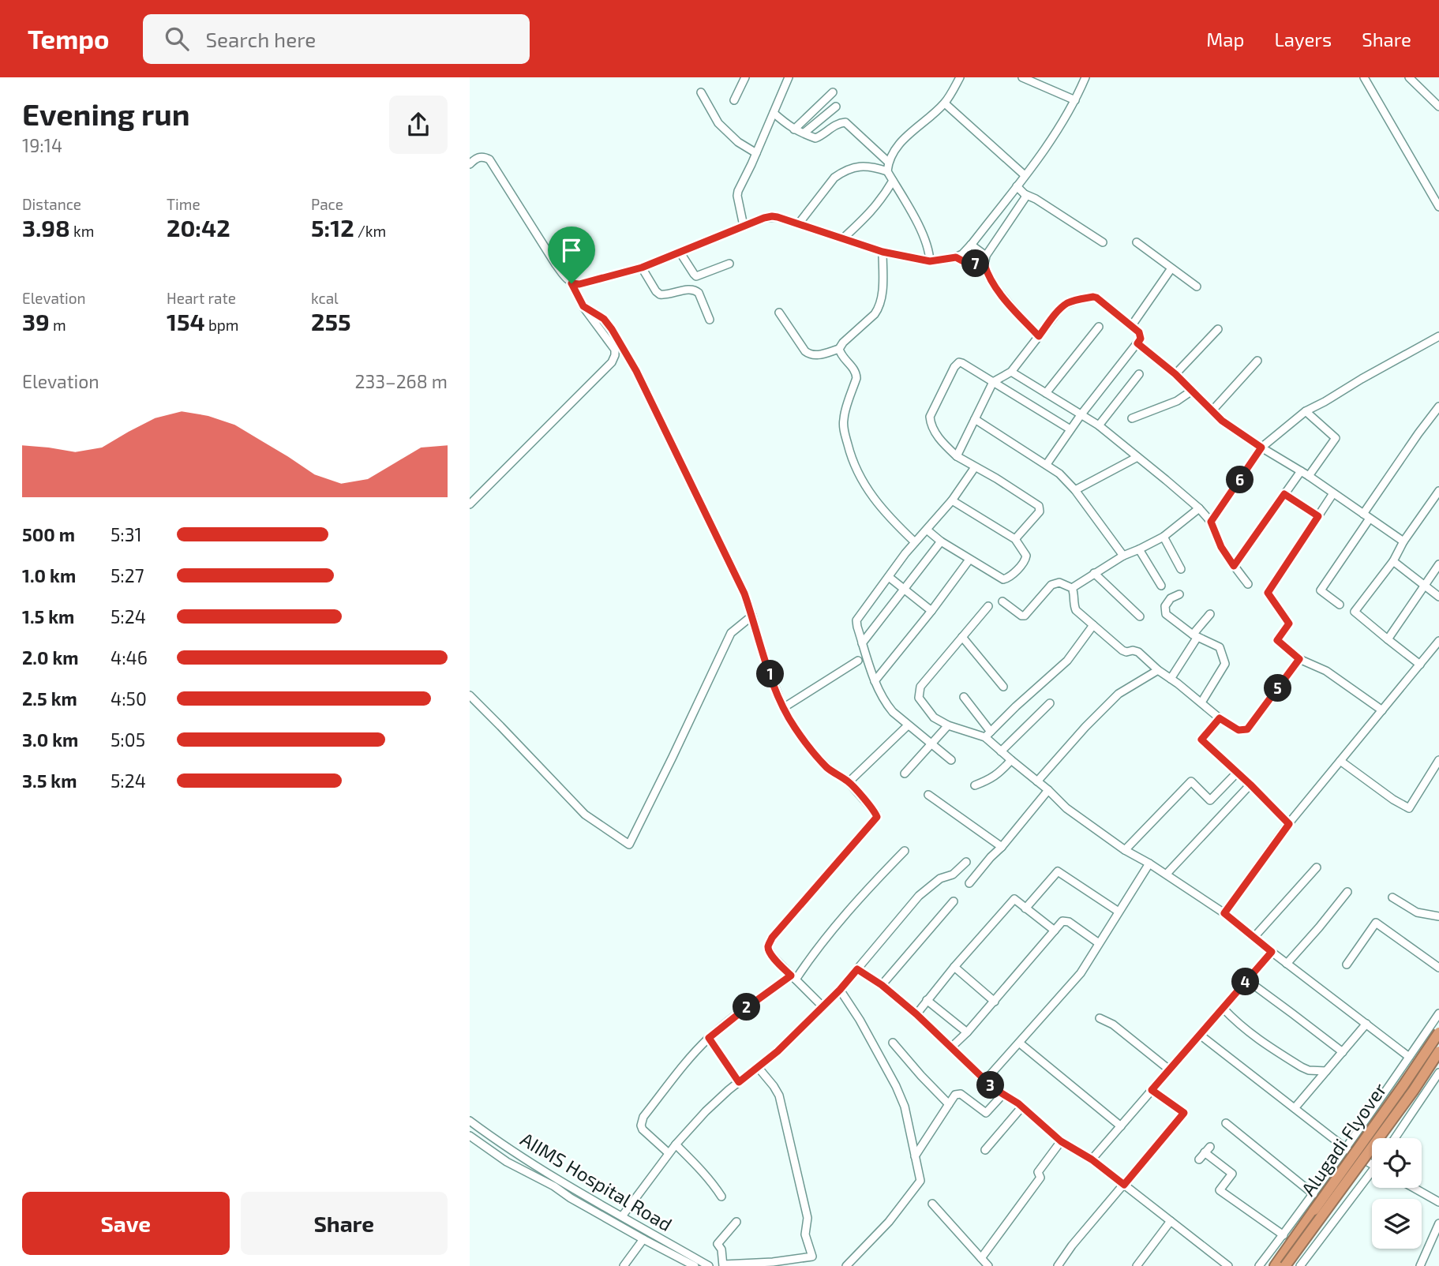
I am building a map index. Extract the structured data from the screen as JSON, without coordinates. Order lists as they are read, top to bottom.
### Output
{
  "streets": {
    "highway": ["Alugadi Flyover"],
    "street": ["AIIMS Hospital Road"]
  },
  "page": {
    "header": "Tempo",
    "search": "Search here",
    "nav": ["Map", "Layers", "Share"],
    "heading": ["Evening run", "19:14"],
    "stats": [
      ["Distance", "3.98 km"],
      ["Time", "20:42"],
      ["Pace", "5:12 /km"],
      ["Elevation", "39 m"],
      ["Heart rate", "154 bpm"],
      ["kcal", "255"]
    ],
    "pins": [
      "7",
      "6",
      "1",
      "5",
      "4",
      "2",
      "3"
    ],
    "chart": ["Elevation", "233–268 m"],
    "list": [
      {
        "name": "500 m",
        "note": "5:31"
      },
      {
        "name": "1.0 km",
        "note": "5:27"
      },
      {
        "name": "1.5 km",
        "note": "5:24"
      },
      {
        "name": "2.0 km",
        "note": "4:46"
      },
      {
        "name": "2.5 km",
        "note": "4:50"
      },
      {
        "name": "3.0 km",
        "note": "5:05"
      },
      {
        "name": "3.5 km",
        "note": "5:24"
      }
    ],
    "buttons": ["Save", "Share"]
  }
}
